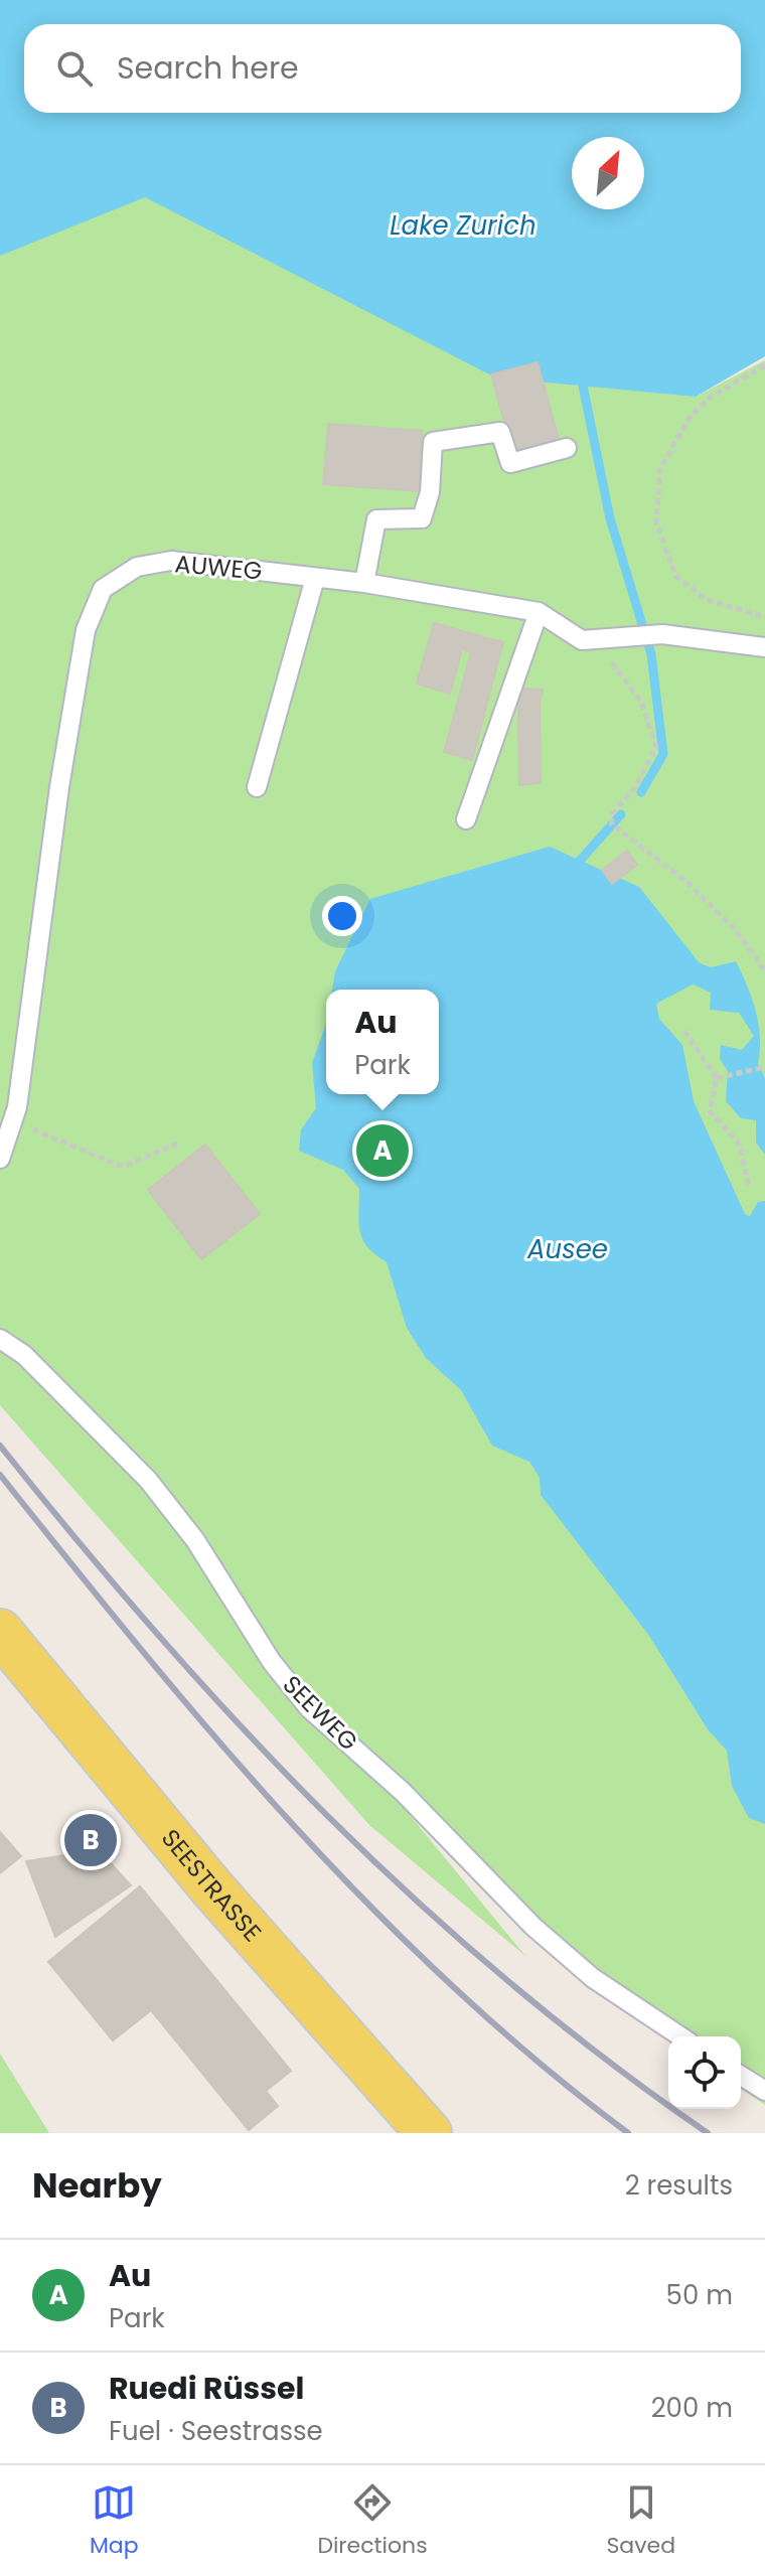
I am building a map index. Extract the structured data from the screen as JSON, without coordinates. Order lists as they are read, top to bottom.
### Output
{
  "streets": {
    "main road": ["SEESTRASSE"],
    "lane": ["AUWEG", "SEEWEG"]
  },
  "water": ["Lake Zurich", "Ausee"],
  "north": "top right",
  "page": {
    "search": "Search here",
    "popup": ["Au", "Park"],
    "pins": ["A", "B"],
    "heading": ["Nearby", "2 results"],
    "list": [
      {
        "mark": "A",
        "name": "Au",
        "note": "Park",
        "value": "50 m"
      },
      {
        "mark": "B",
        "name": "Ruedi Rüssel",
        "note": "Fuel · Seestrasse",
        "value": "200 m"
      }
    ],
    "nav": ["Map", "Directions", "Saved"]
  }
}
